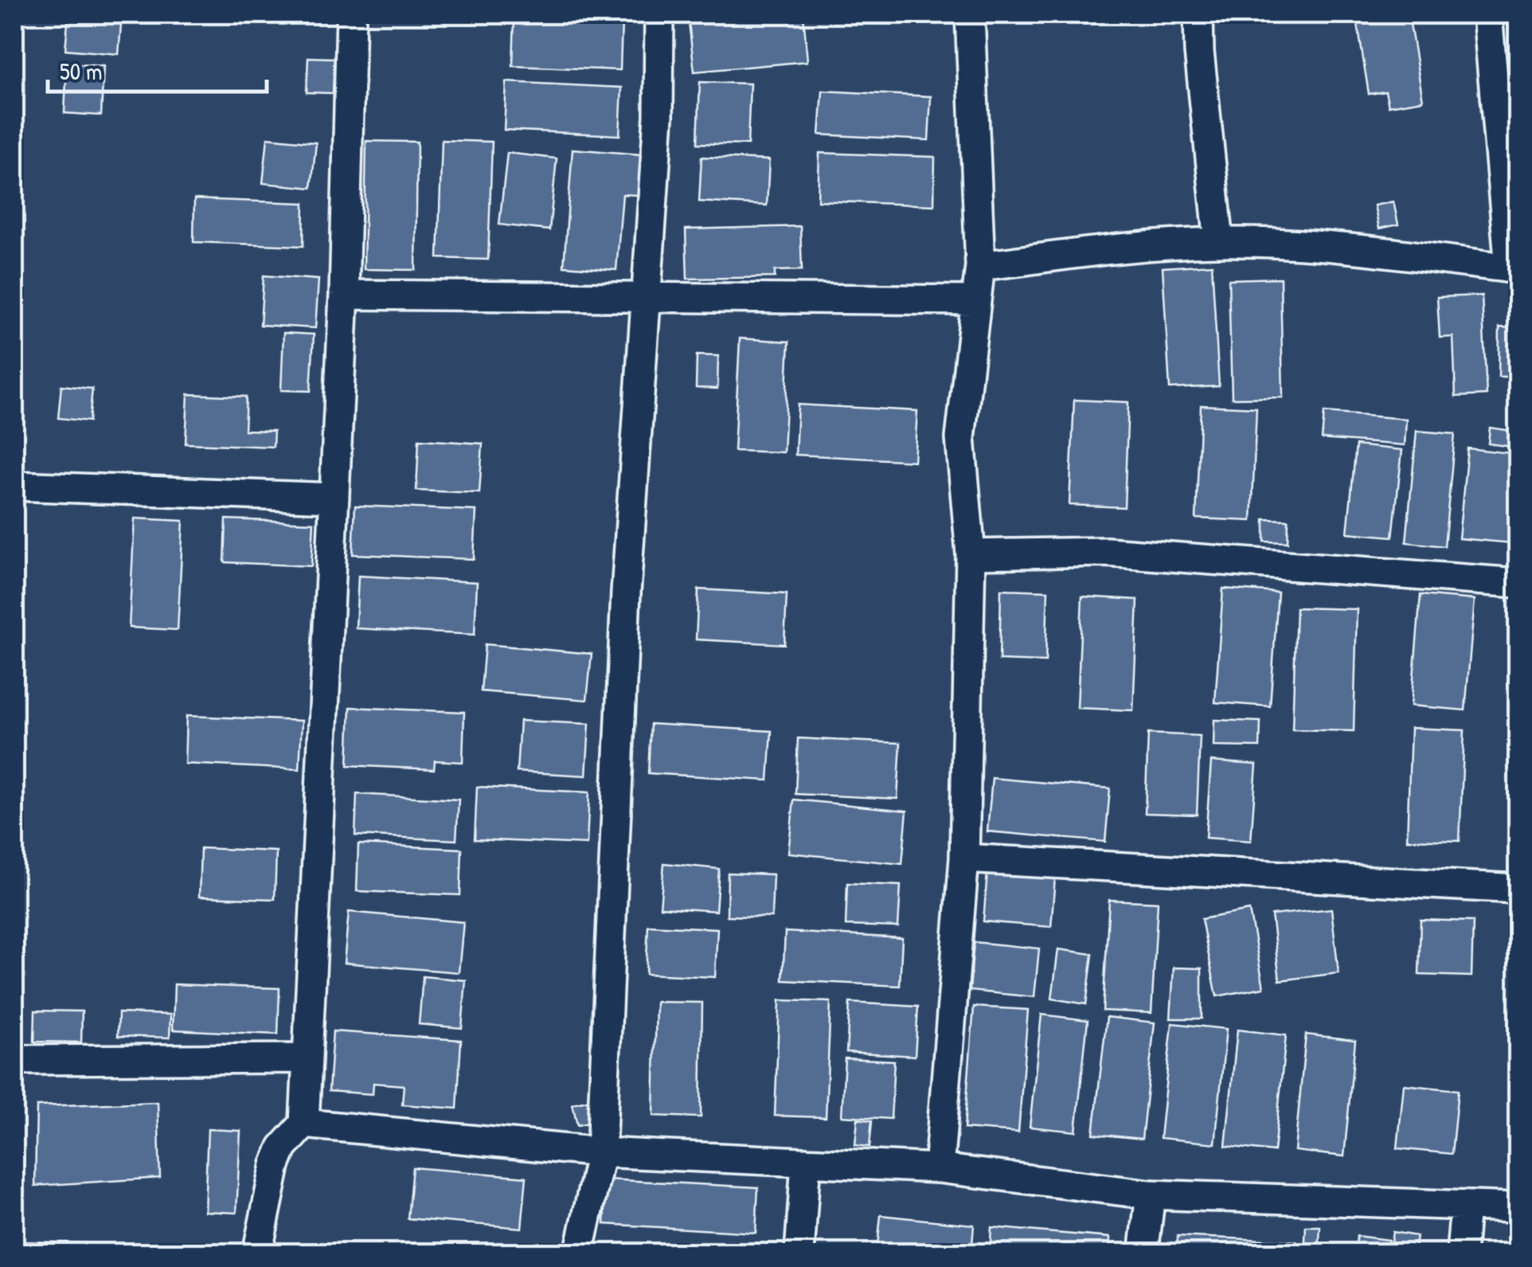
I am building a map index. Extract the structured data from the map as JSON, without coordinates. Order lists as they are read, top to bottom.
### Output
{
  "scale_bar": "50 m"
}
